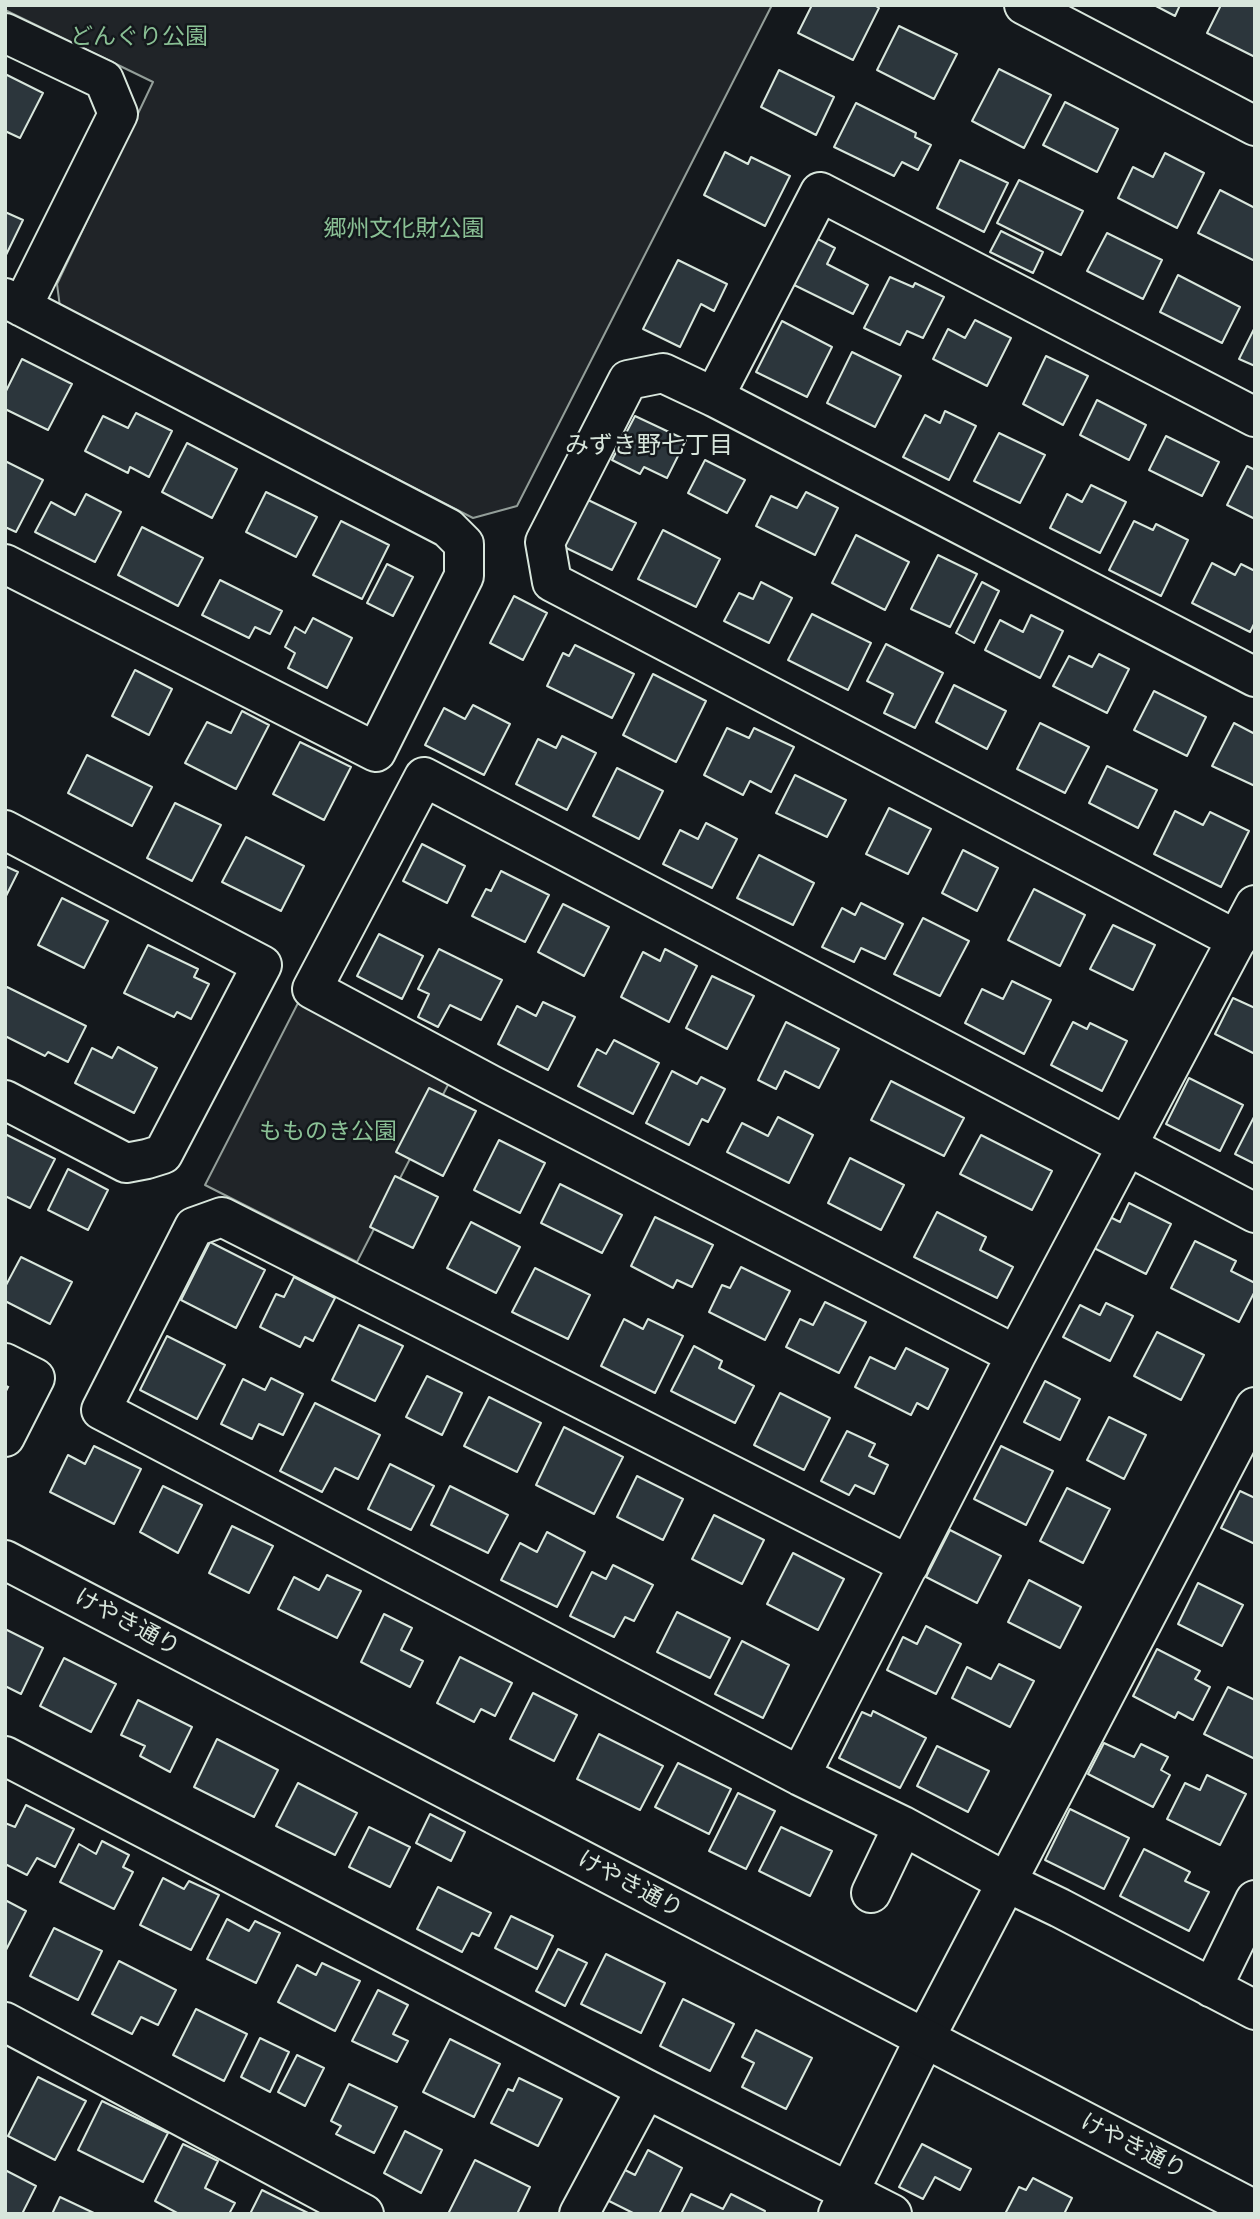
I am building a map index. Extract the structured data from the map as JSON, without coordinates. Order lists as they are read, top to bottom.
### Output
{
  "streets": {
    "street": ["けやき通り"]
  },
  "districts": ["みずき野七丁目"],
  "parks": ["どんぐり公園", "郷州文化財公園", "もものき公園"]
}
